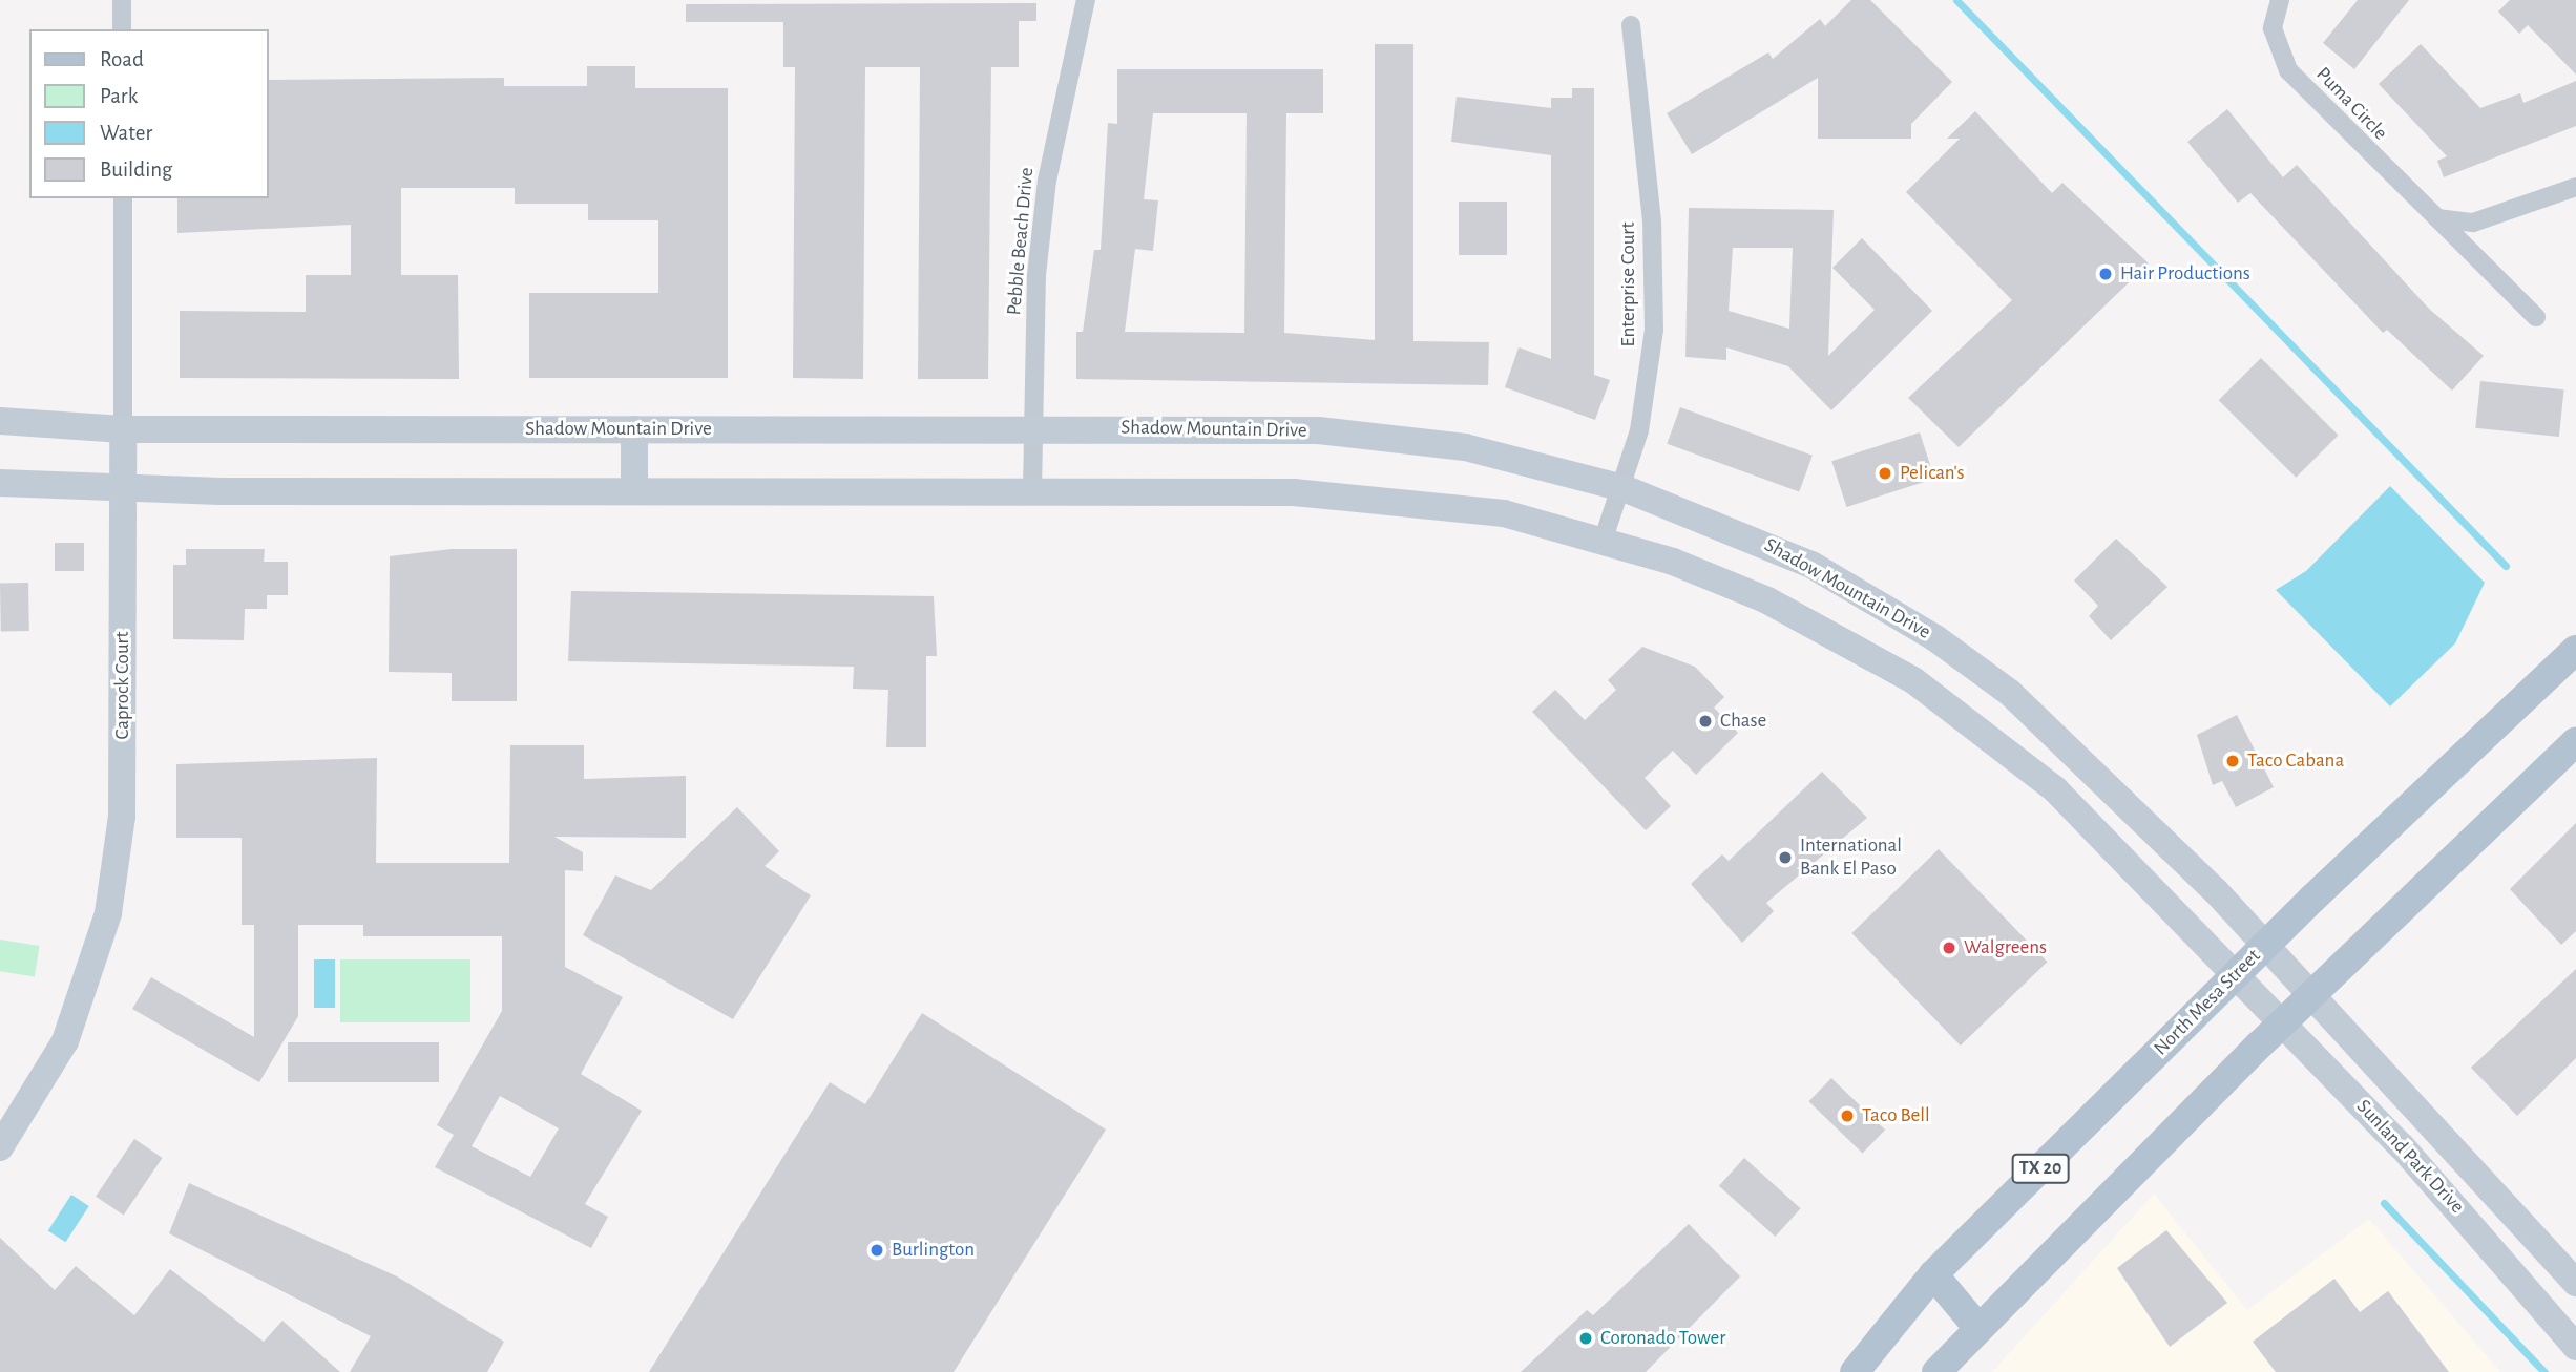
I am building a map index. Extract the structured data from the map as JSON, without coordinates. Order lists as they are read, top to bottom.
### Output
{
  "streets": {
    "main road": [
      "Shadow Mountain Drive",
      "Caprock Court",
      "North Mesa Street",
      "Sunland Park Drive",
      "TX 20"
    ],
    "street": ["Puma Circle", "Pebble Beach Drive", "Enterprise Court"]
  },
  "crossings": [
    ["Pebble Beach Drive", "Shadow Mountain Drive"],
    ["Enterprise Court", "Shadow Mountain Drive"],
    ["Shadow Mountain Drive", "Caprock Court"],
    ["Shadow Mountain Drive", "North Mesa Street"],
    ["Shadow Mountain Drive", "Sunland Park Drive"],
    ["North Mesa Street", "Sunland Park Drive"]
  ],
  "places": [
    "Hair Productions",
    "Pelican's",
    "Chase",
    "Taco Cabana",
    "International Bank El Paso",
    "Walgreens",
    "Taco Bell",
    "Burlington",
    "Coronado Tower"
  ],
  "legend": [
    "Road",
    "Park",
    "Water",
    "Building"
  ]
}
